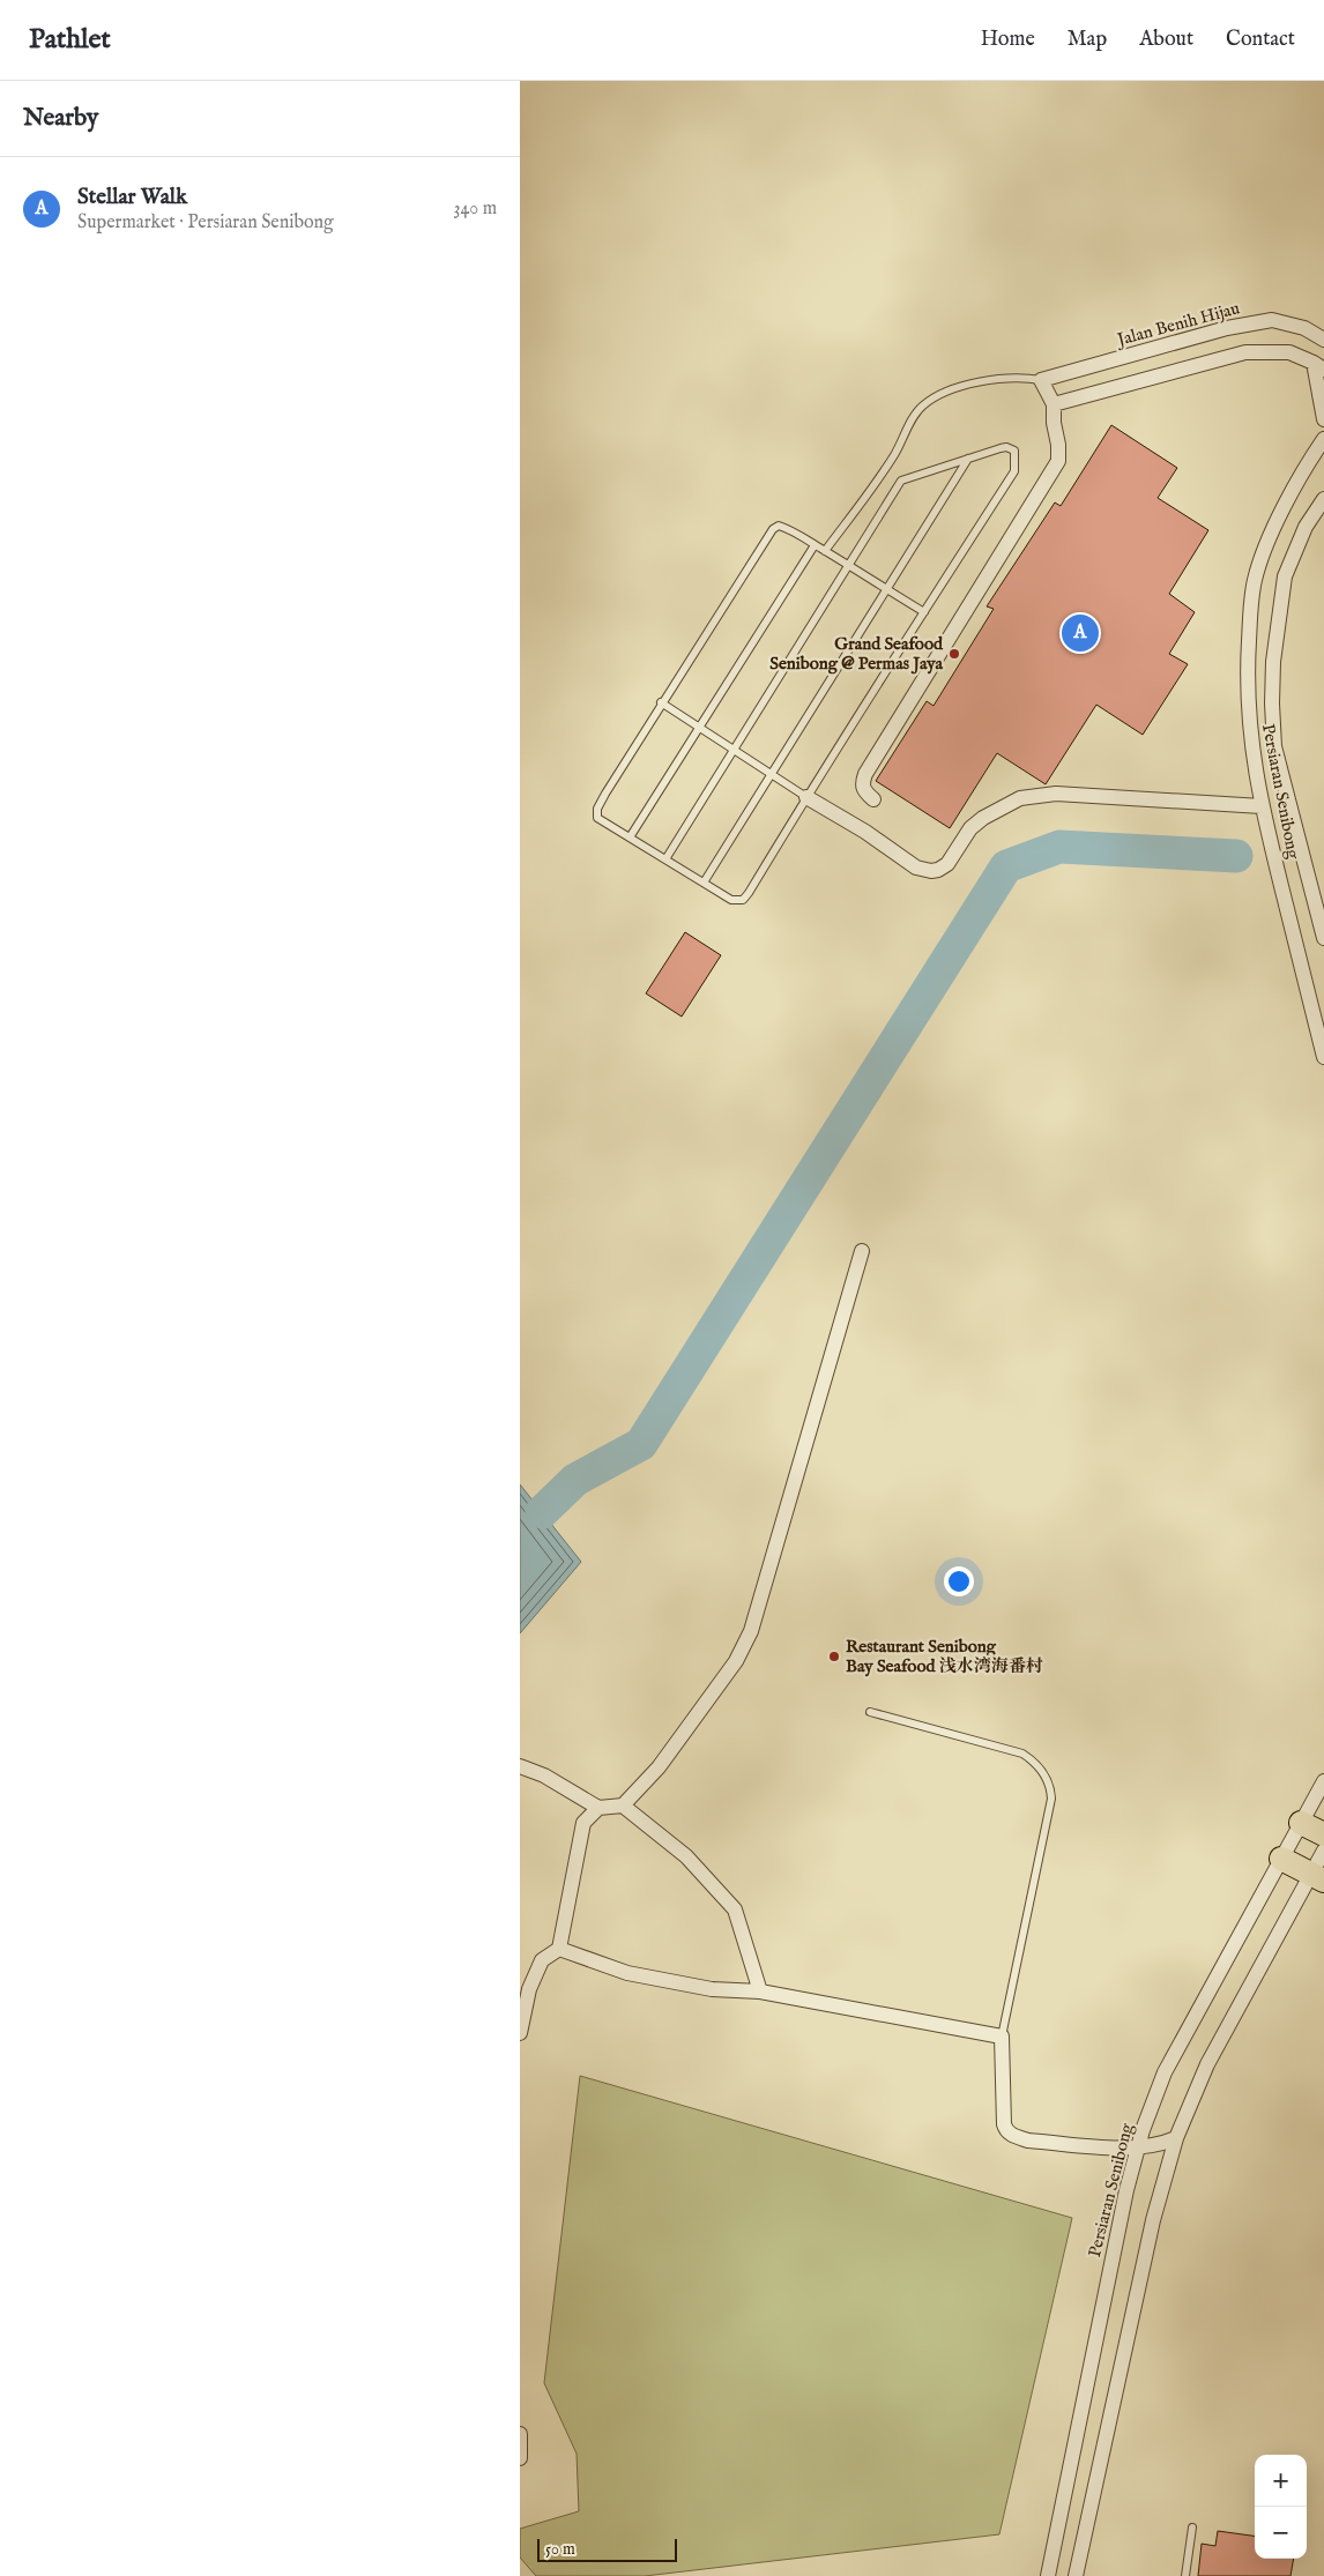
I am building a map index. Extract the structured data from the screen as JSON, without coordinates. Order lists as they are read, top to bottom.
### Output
{
  "streets": {
    "street": ["Jalan Benih Hijau", "Persiaran Senibong"]
  },
  "places": ["Grand Seafood Senibong @ Permas Jaya", "Restaurant Senibong Bay Seafood 浅水湾海番村"],
  "scale_bar": "50 m",
  "page": {
    "header": "Pathlet",
    "nav": [
      "Home",
      "Map",
      "About",
      "Contact"
    ],
    "heading": "Nearby",
    "list": [
      {
        "mark": "A",
        "name": "Stellar Walk",
        "note": "Supermarket · Persiaran Senibong",
        "value": "340 m"
      }
    ],
    "pins": "A",
    "map_buttons": ["+", "−"],
    "scale": "50 m"
  }
}
